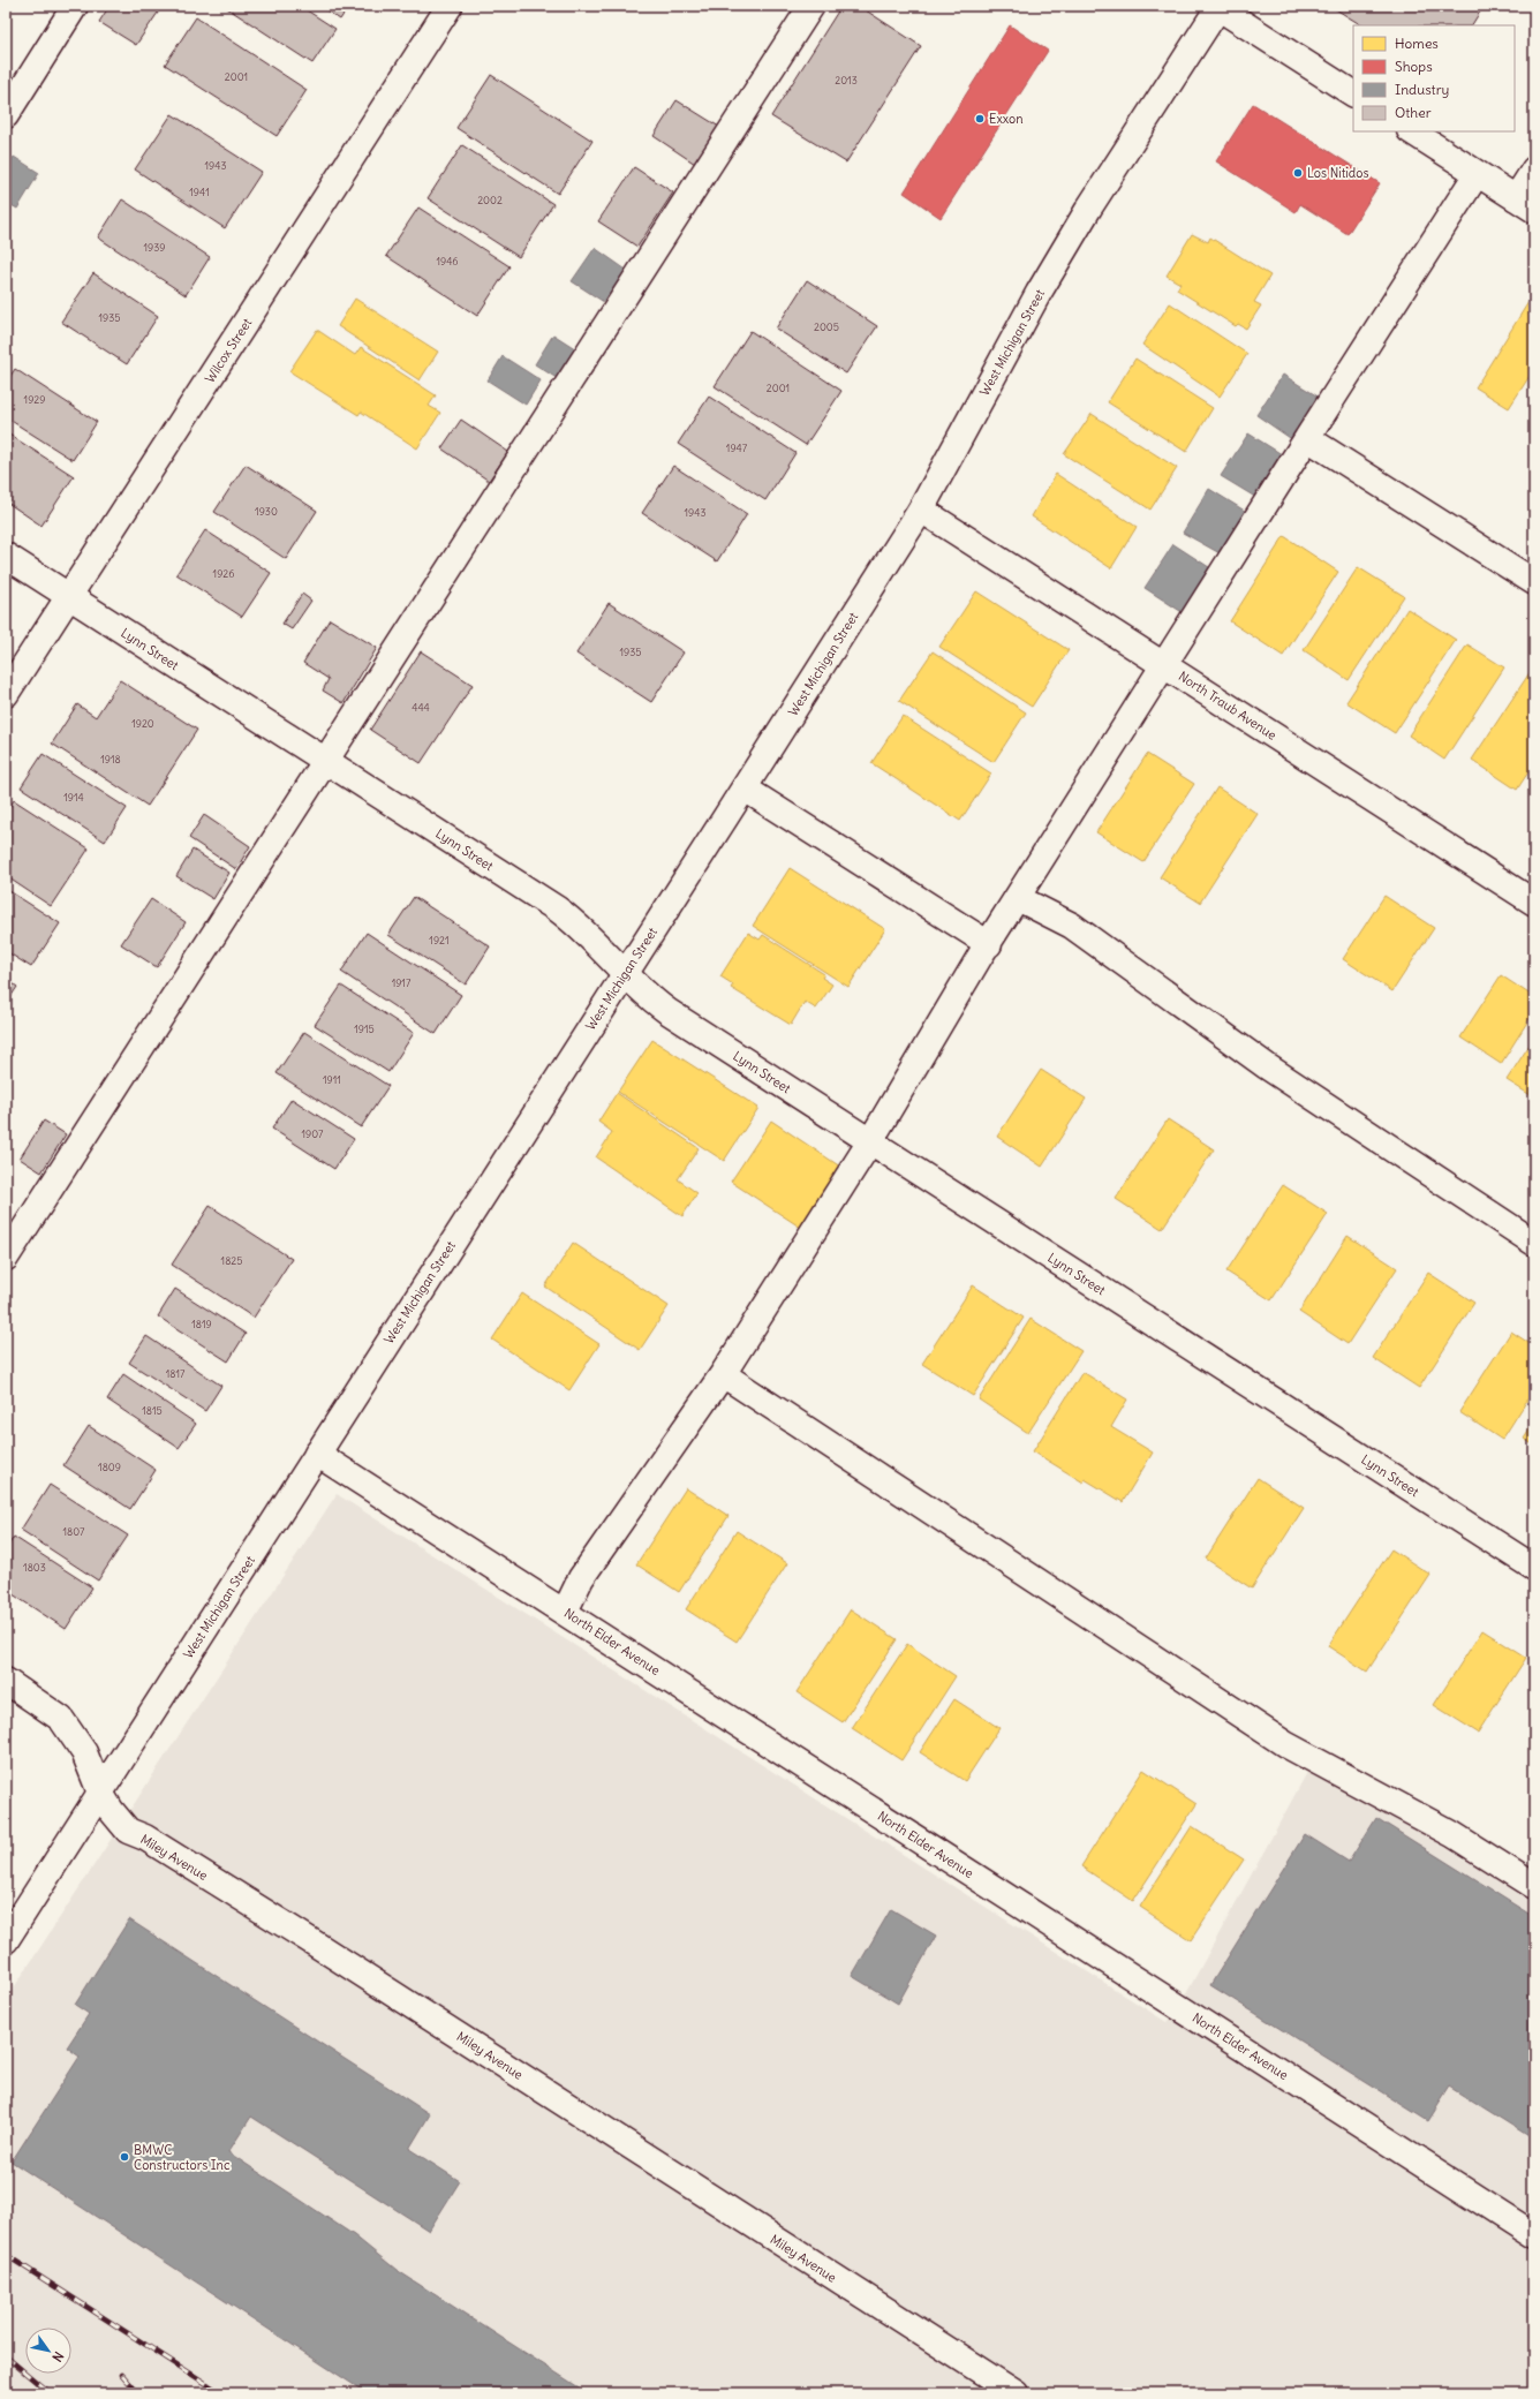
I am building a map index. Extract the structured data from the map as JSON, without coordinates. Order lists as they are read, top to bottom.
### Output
{
  "streets": {
    "street": [
      "West Michigan Street",
      "Wilcox Street",
      "Lynn Street",
      "North Traub Avenue",
      "North Elder Avenue",
      "Miley Avenue"
    ]
  },
  "crossings": [
    ["West Michigan Street", "Lynn Street"],
    ["West Michigan Street", "North Traub Avenue"],
    ["West Michigan Street", "North Elder Avenue"],
    ["West Michigan Street", "Miley Avenue"],
    ["Wilcox Street", "Lynn Street"]
  ],
  "places": ["Exxon", "Los Nitidos", "BMWC Constructors Inc"],
  "house_numbers": [
    "2001",
    "2013",
    "1943",
    "1941",
    "2002",
    "1939",
    "1946",
    "1935",
    "2005",
    "2001",
    "1929",
    "1947",
    "1930",
    "1943",
    "1926",
    "1935",
    "444",
    "1920",
    "1918",
    "1914",
    "1921",
    "1917",
    "1915",
    "1911",
    "1907",
    "1825",
    "1819",
    "1817",
    "1815",
    "1809",
    "1807",
    "1803"
  ],
  "legend": [
    "Homes",
    "Shops",
    "Industry",
    "Other"
  ],
  "north": "bottom right"
}
